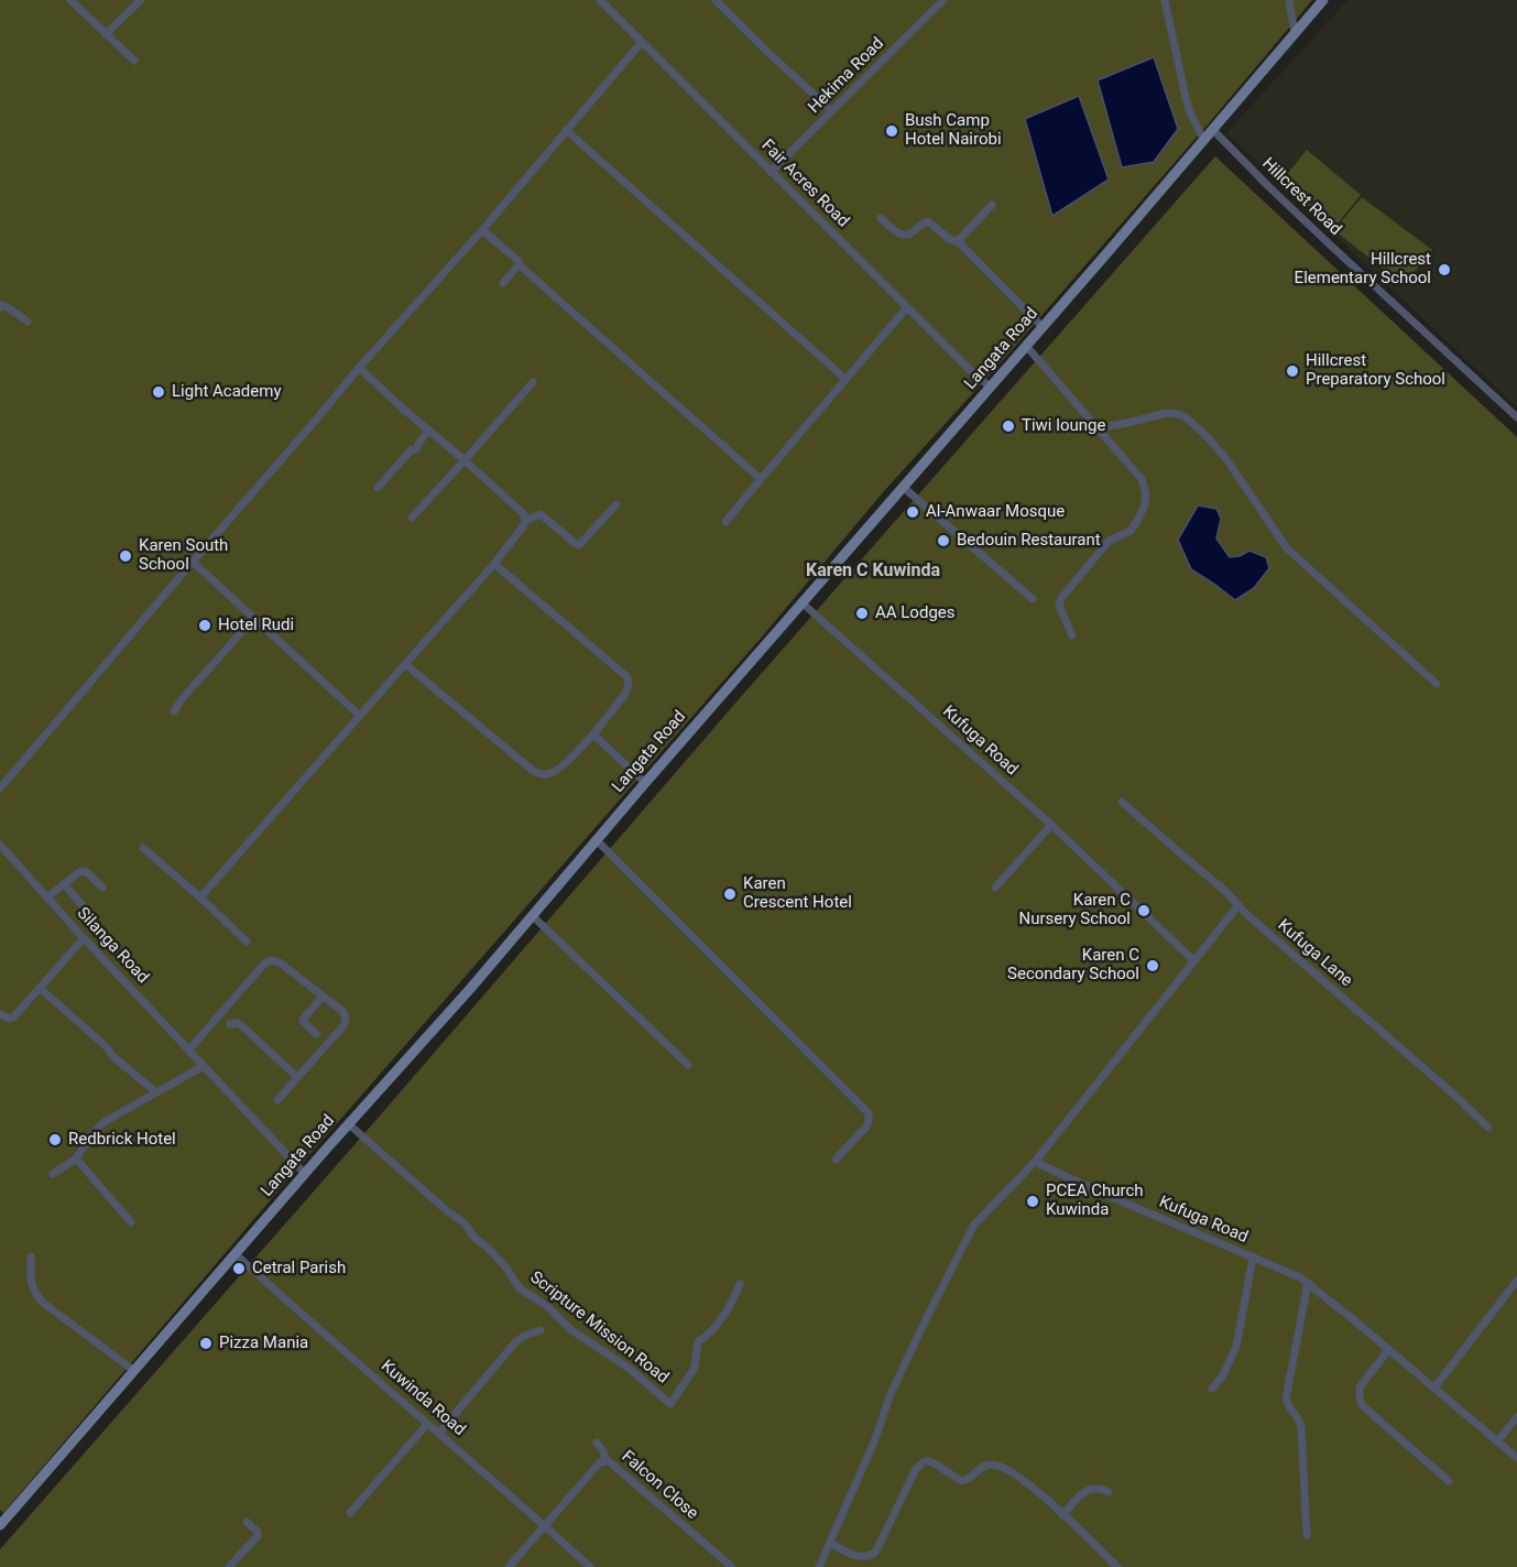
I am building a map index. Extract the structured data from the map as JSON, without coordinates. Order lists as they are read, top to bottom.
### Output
{
  "streets": {
    "main road": ["Langata Road"],
    "street": [
      "Hekima Road",
      "Fair Acres Road",
      "Hillcrest Road",
      "Kufuga Road",
      "Silanga Road",
      "Kufuga Lane",
      "Scripture Mission Road",
      "Kuwinda Road",
      "Falcon Close"
    ]
  },
  "crossings": [
    ["Hekima Road", "Fair Acres Road"],
    ["Fair Acres Road", "Langata Road"],
    ["Hillcrest Road", "Langata Road"],
    ["Langata Road", "Kufuga Road"],
    ["Langata Road", "Silanga Road"],
    ["Langata Road", "Scripture Mission Road"],
    ["Langata Road", "Kuwinda Road"],
    ["Kuwinda Road", "Falcon Close"]
  ],
  "districts": ["Karen C Kuwinda"],
  "places": [
    "Bush Camp Hotel Nairobi",
    "Hillcrest Elementary School",
    "Hillcrest Preparatory School",
    "Light Academy",
    "Tiwi lounge",
    "Al-Anwaar Mosque",
    "Bedouin Restaurant",
    "Karen South School",
    "AA Lodges",
    "Hotel Rudi",
    "Karen Crescent Hotel",
    "Karen C Nursery School",
    "Karen C Secondary School",
    "Redbrick Hotel",
    "PCEA Church Kuwinda",
    "Cetral Parish",
    "Pizza Mania"
  ]
}
